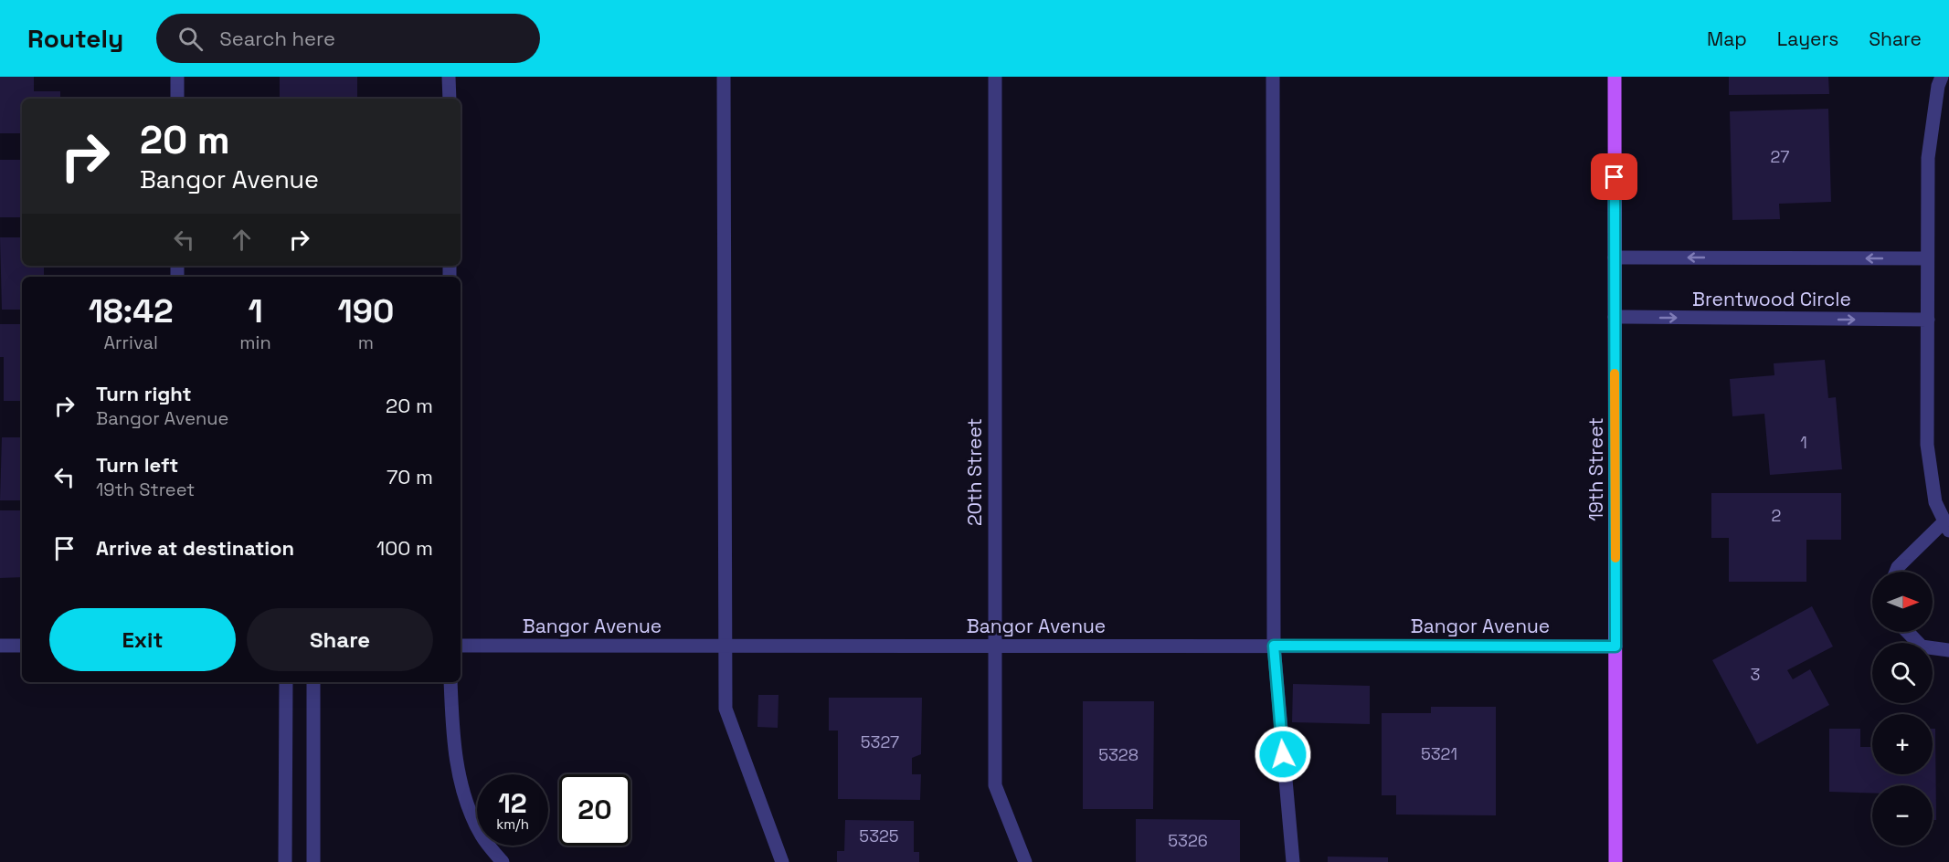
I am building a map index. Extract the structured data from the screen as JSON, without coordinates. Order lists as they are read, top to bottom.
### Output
{
  "streets": {
    "main road": ["19th Street"],
    "street": ["Brentwood Circle", "20th Street", "Bangor Avenue"]
  },
  "crossings": [
    ["Brentwood Circle", "19th Street"],
    ["19th Street", "Bangor Avenue"],
    ["20th Street", "Bangor Avenue"]
  ],
  "house_numbers": [
    "27",
    "1",
    "2",
    "3",
    "5327",
    "5321",
    "5328",
    "5325",
    "5326"
  ],
  "north": "right",
  "page": {
    "header": "Routely",
    "search": "Search here",
    "nav": ["Map", "Layers", "Share"],
    "turn": ["20 m", "Bangor Avenue"],
    "eta": [
      "18:42",
      "Arrival",
      "1",
      "min",
      "190",
      "m"
    ],
    "list": [
      {
        "name": "Turn right",
        "note": "Bangor Avenue",
        "value": "20 m"
      },
      {
        "name": "Turn left",
        "note": "19th Street",
        "value": "70 m"
      },
      {
        "name": "Arrive at destination",
        "value": "100 m"
      }
    ],
    "map_buttons": ["+", "−"],
    "buttons": ["Exit", "Share"],
    "speed": "12 km/h",
    "limit": "20"
  }
}
